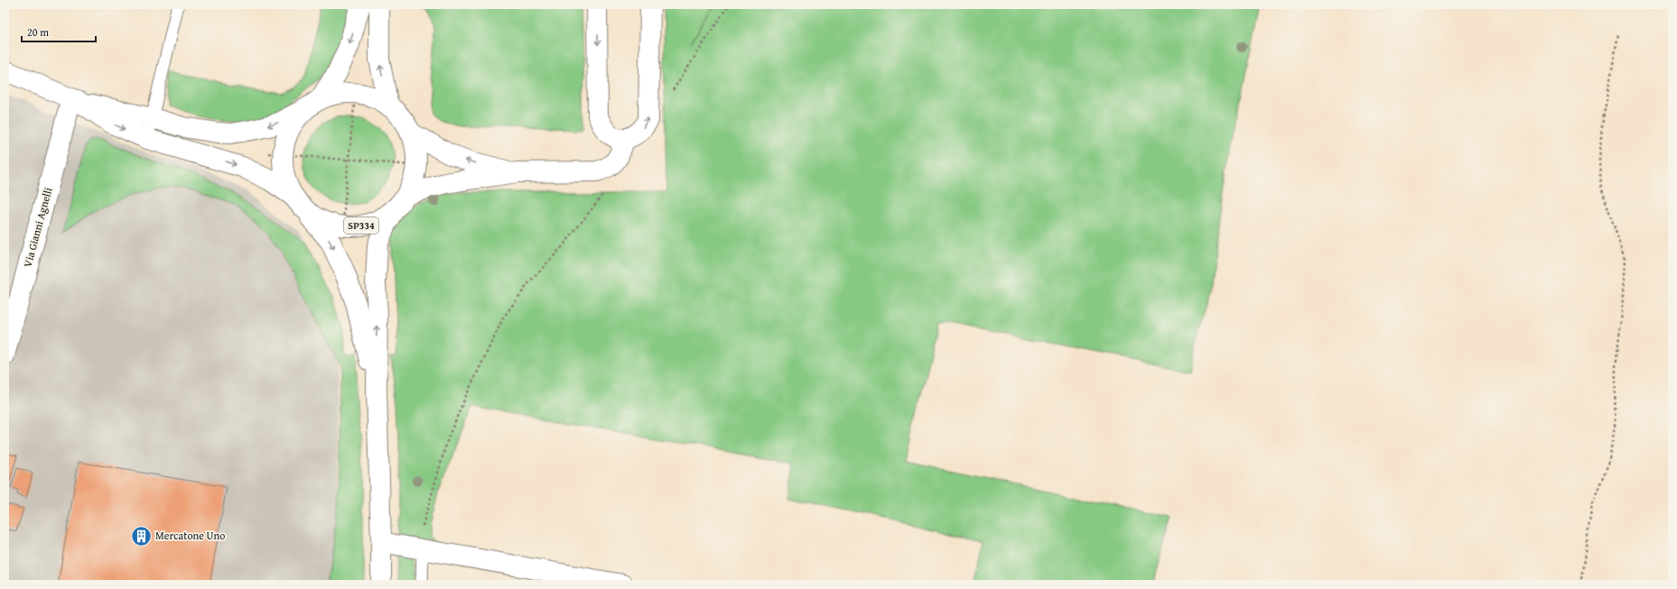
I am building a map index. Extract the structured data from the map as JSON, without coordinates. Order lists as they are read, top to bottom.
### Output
{
  "streets": {
    "street": ["SP334", "Via Gianni Agnelli"]
  },
  "places": {
    "building": ["Mercatone Uno"]
  },
  "scale_bar": "20 m"
}
